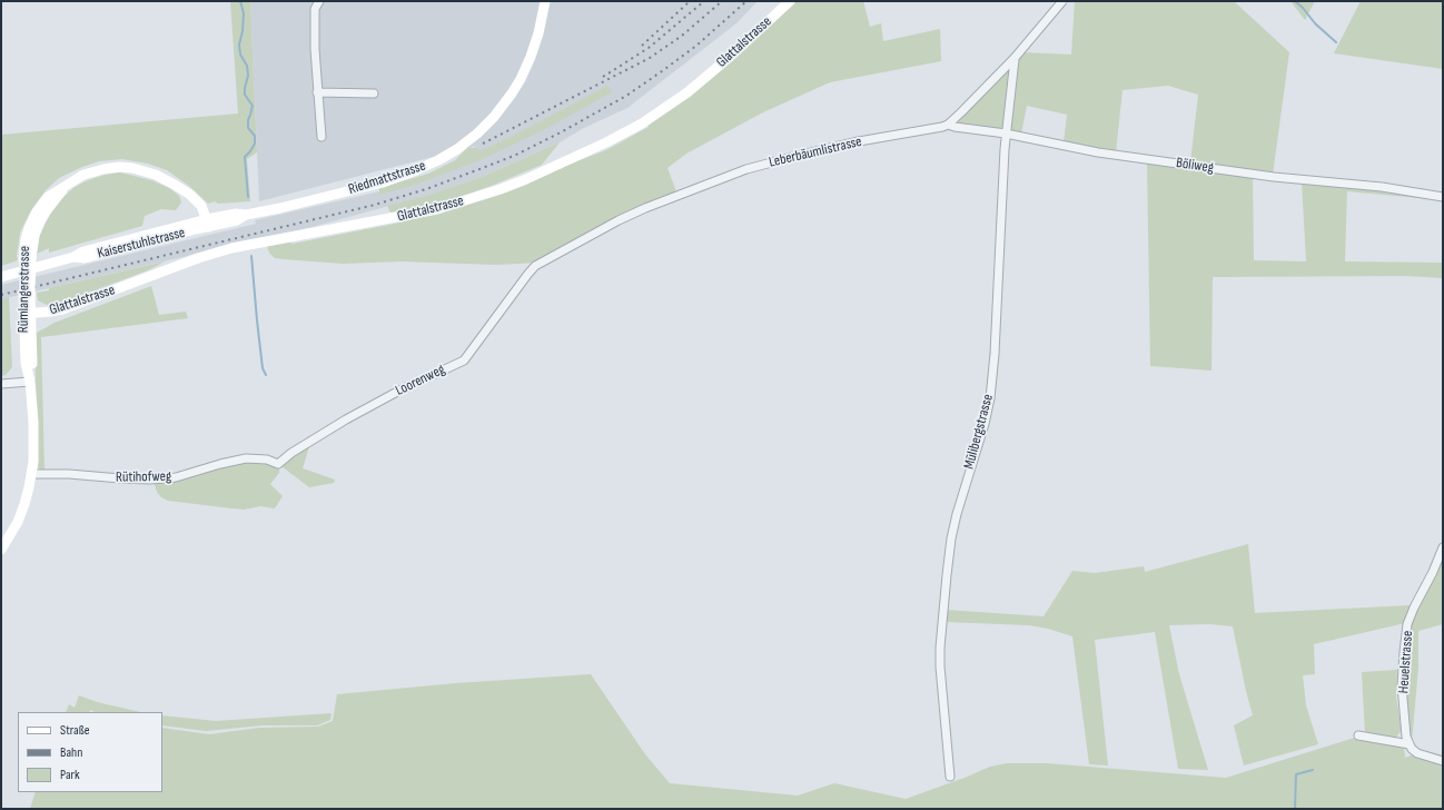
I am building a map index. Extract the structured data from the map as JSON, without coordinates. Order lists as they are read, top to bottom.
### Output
{
  "streets": {
    "street": [
      "Glattalstrasse",
      "Leberbäumlistrasse",
      "Böliweg",
      "Riedmattstrasse",
      "Kaiserstuhlstrasse",
      "Rümlangerstrasse",
      "Loorenweg",
      "Mülibergstrasse",
      "Rütihofweg",
      "Heuelstrasse"
    ]
  },
  "crossings": [
    ["Glattalstrasse", "Rümlangerstrasse"],
    ["Leberbäumlistrasse", "Böliweg"],
    ["Leberbäumlistrasse", "Loorenweg"],
    ["Böliweg", "Mülibergstrasse"],
    ["Riedmattstrasse", "Kaiserstuhlstrasse"],
    ["Riedmattstrasse", "Rümlangerstrasse"],
    ["Kaiserstuhlstrasse", "Rümlangerstrasse"],
    ["Rümlangerstrasse", "Rütihofweg"],
    ["Loorenweg", "Rütihofweg"]
  ],
  "legend": ["Straße", "Bahn", "Park"]
}
